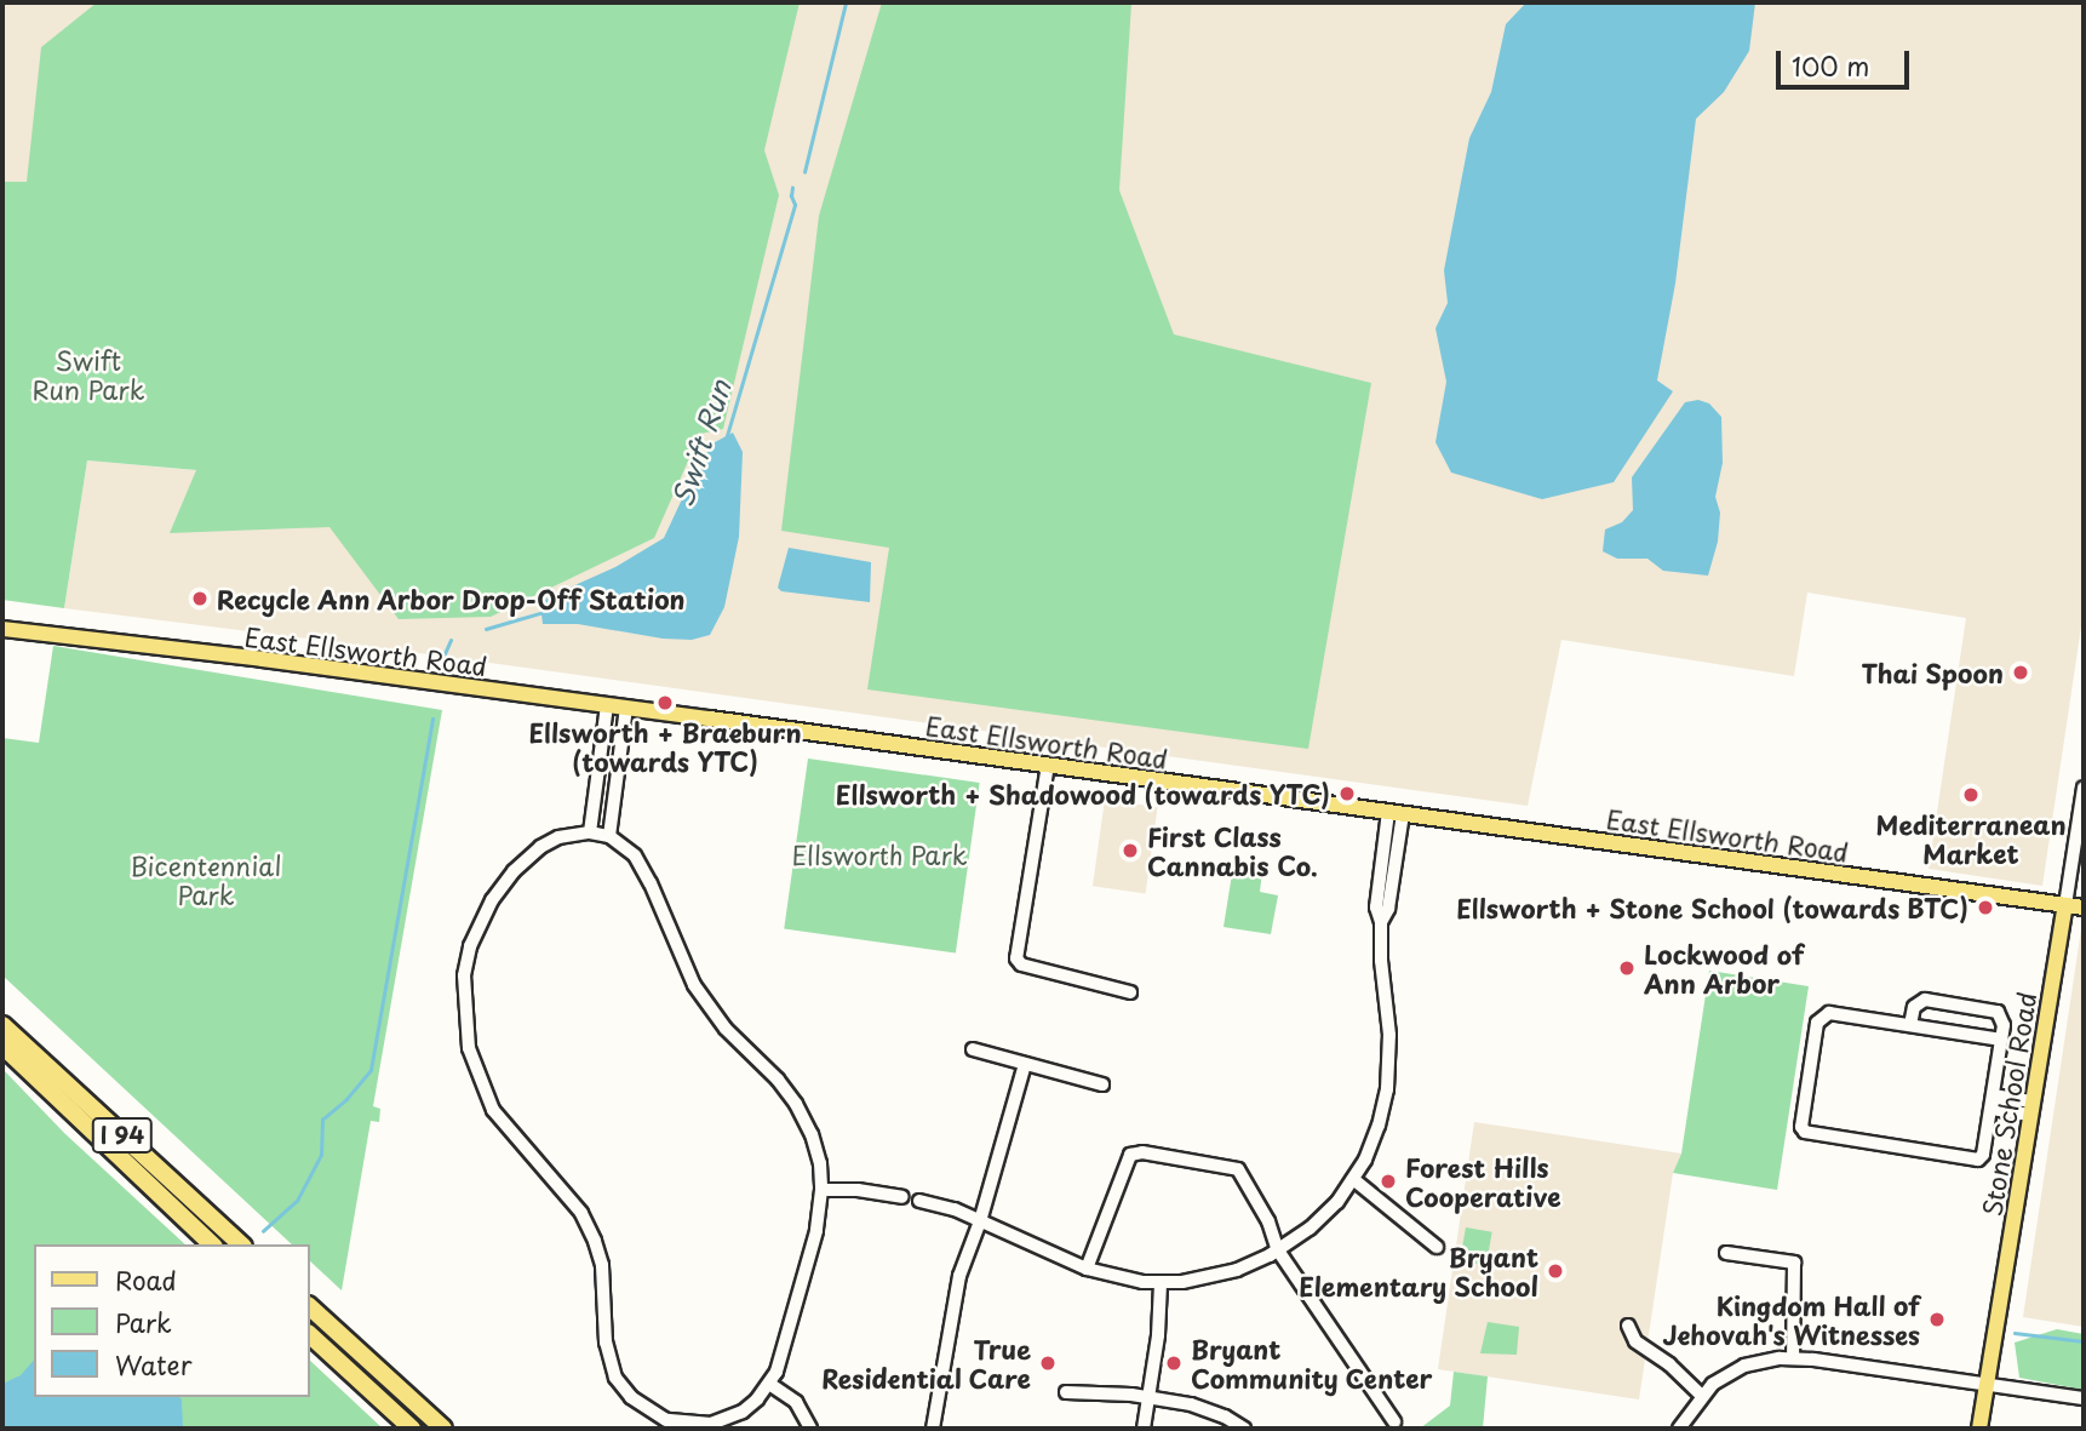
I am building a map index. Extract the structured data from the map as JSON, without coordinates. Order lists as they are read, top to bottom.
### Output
{
  "streets": {
    "highway": ["I 94"],
    "main road": ["East Ellsworth Road", "Stone School Road"]
  },
  "crossings": [
    ["East Ellsworth Road", "Stone School Road"]
  ],
  "water": ["Swift Run"],
  "parks": ["Swift Run Park", "Ellsworth Park", "Bicentennial Park"],
  "places": [
    "Recycle Ann Arbor Drop-Off Station",
    "Thai Spoon",
    "Ellsworth + Braeburn (towards YTC)",
    "Ellsworth + Shadowood (towards YTC)",
    "Mediterranean Market",
    "First Class Cannabis Co.",
    "Ellsworth + Stone School (towards BTC)",
    "Lockwood of Ann Arbor",
    "Forest Hills Cooperative",
    "Bryant Elementary School",
    "Kingdom Hall of Jehovah's Witnesses",
    "True Residential Care",
    "Bryant Community Center"
  ],
  "legend": ["Road", "Park", "Water"],
  "scale_bar": "100 m"
}
